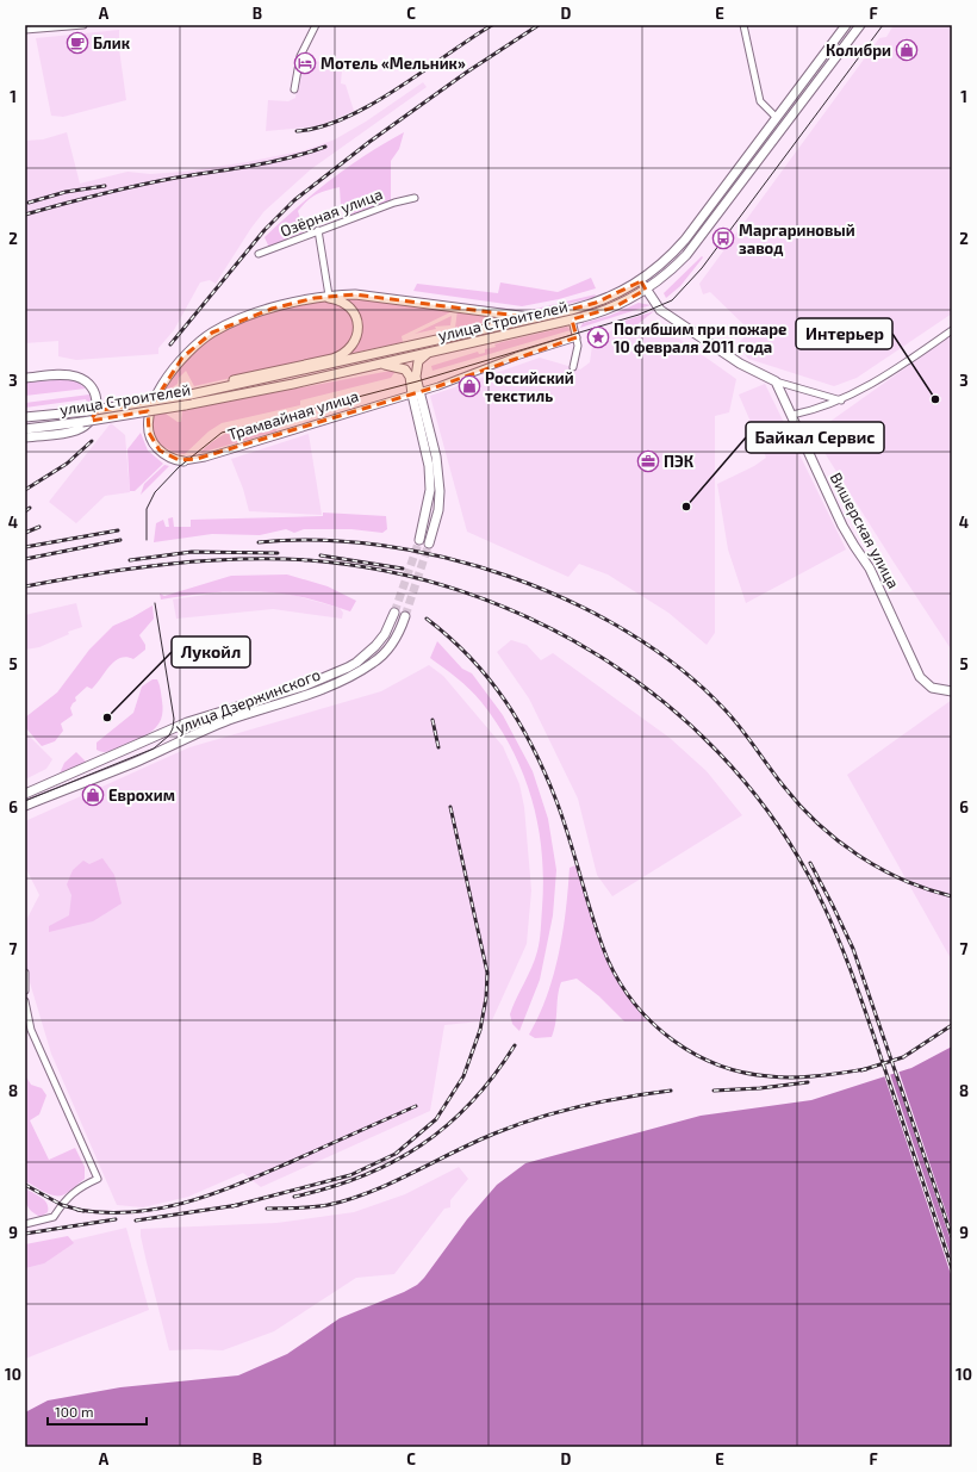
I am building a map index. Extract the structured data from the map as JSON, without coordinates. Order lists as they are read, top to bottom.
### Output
{
  "streets": {
    "main road": ["улица Строителей", "Вишерская улица", "улица Дзержинского"],
    "street": ["Озёрная улица", "Трамвайная улица"]
  },
  "places": {
    "cafe": ["Блик"],
    "shop": ["Колибри", "Российский текстиль", "Еврохим"],
    "hotel": ["Мотель «Мельник»"],
    "bus stop": ["Маргариновый завод"],
    "place": ["Погибшим при пожаре 10 февраля 2011 года"],
    "other": ["Интерьер", "Байкал Сервис", "Лукойл"],
    "office": ["ПЭК"]
  },
  "scale_bar": "100 m",
  "grid": {
    "columns": [
      "A",
      "B",
      "C",
      "D",
      "E",
      "F"
    ],
    "rows": [
      "1",
      "2",
      "3",
      "4",
      "5",
      "6",
      "7",
      "8",
      "9",
      "10"
    ]
  }
}
